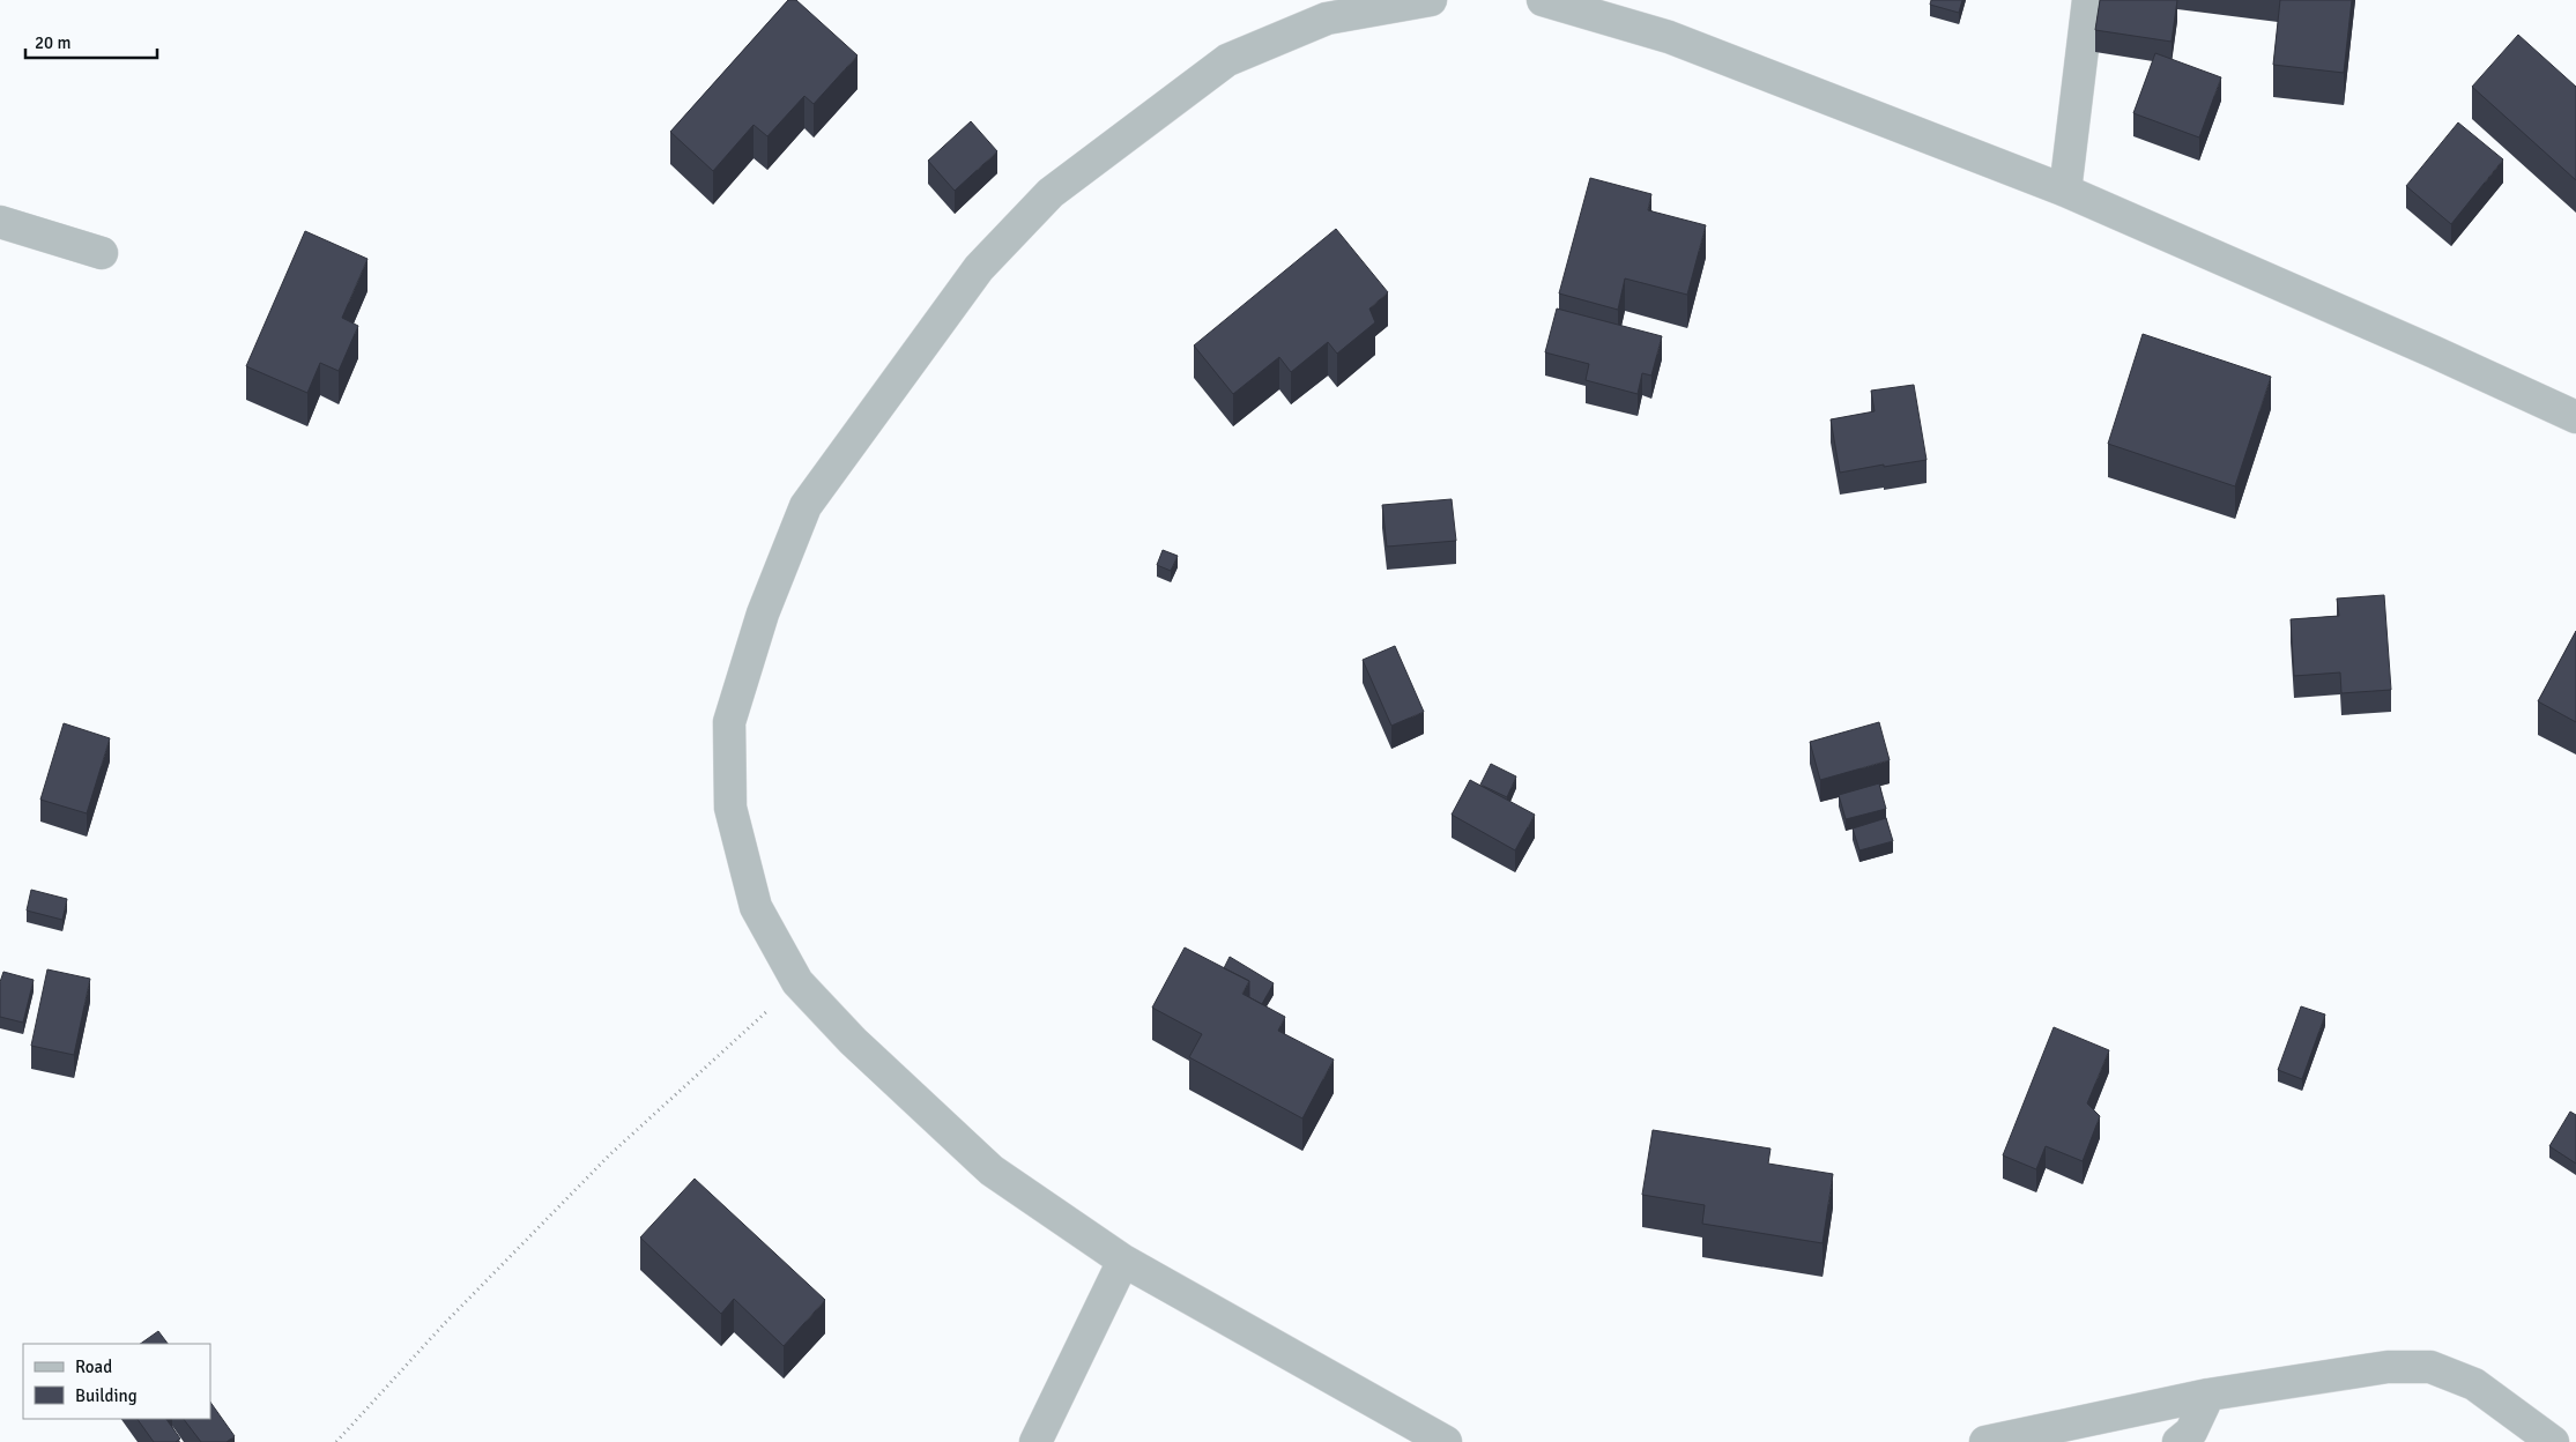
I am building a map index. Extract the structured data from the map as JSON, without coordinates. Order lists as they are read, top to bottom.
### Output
{
  "legend": ["Road", "Building"],
  "scale_bar": "20 m"
}
